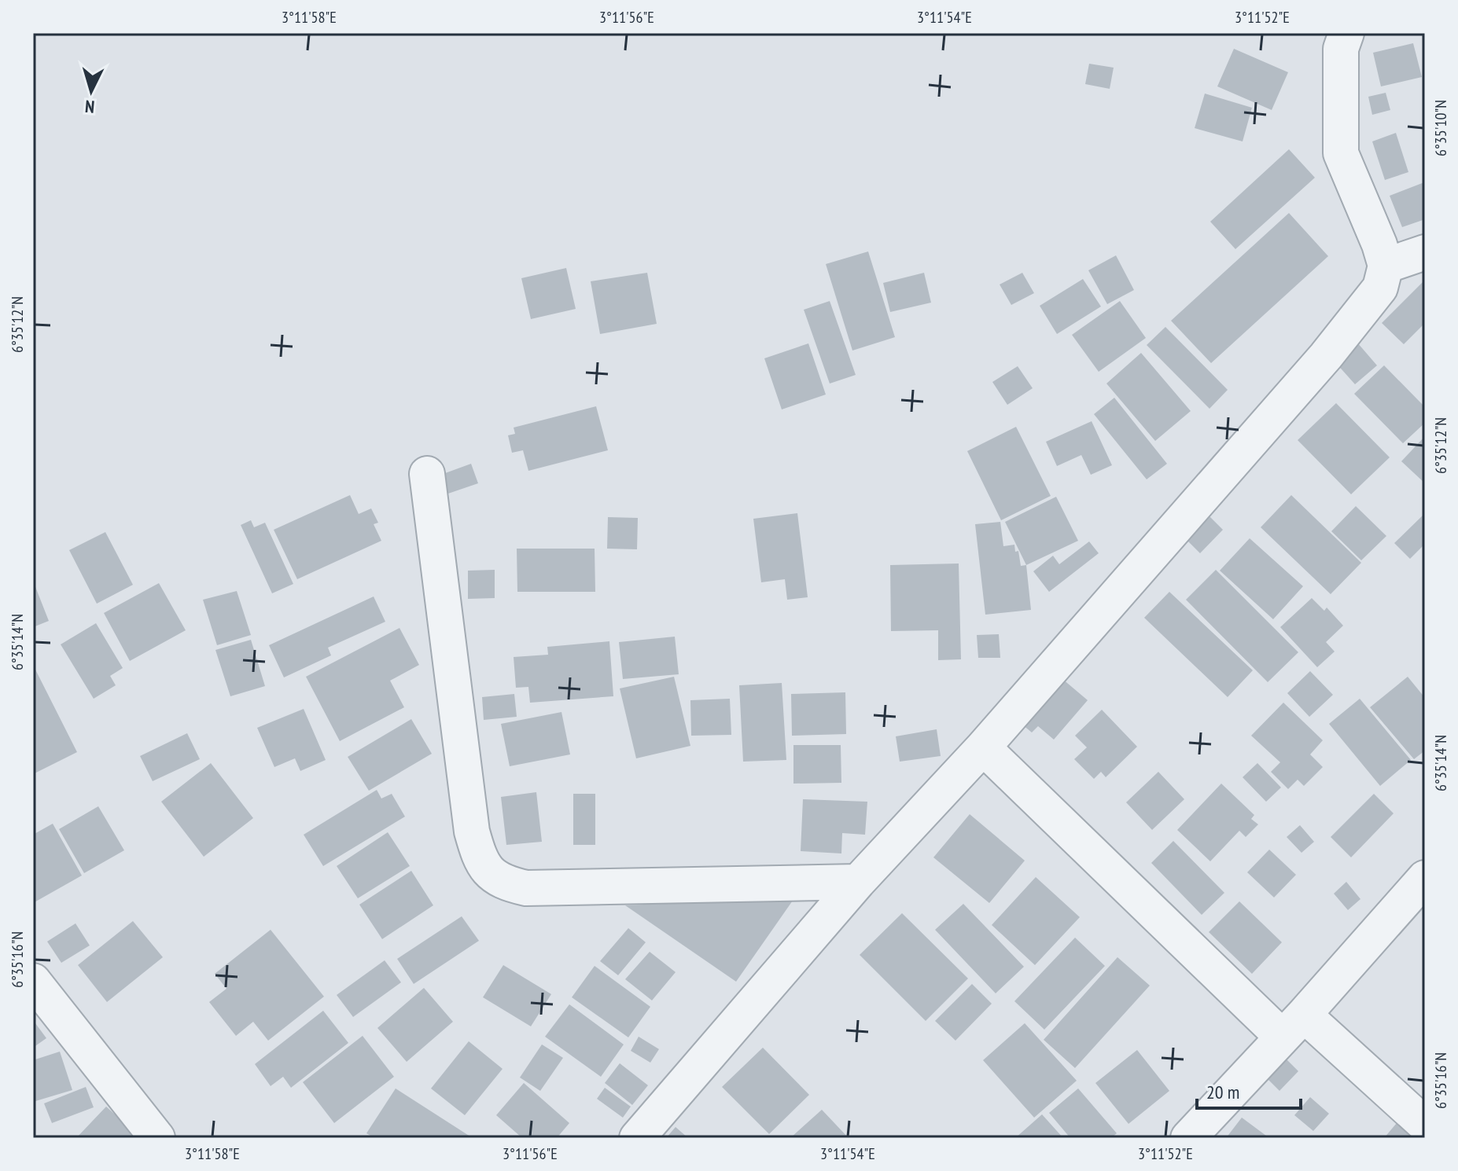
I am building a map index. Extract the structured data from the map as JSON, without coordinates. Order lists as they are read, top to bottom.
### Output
{
  "scale_bar": "20 m",
  "north": "bottom",
  "coordinates": [
    "3°11'58\"E",
    "3°11'56\"E",
    "3°11'54\"E",
    "3°11'52\"E",
    "6°35'10\"N",
    "6°35'12\"N",
    "6°35'14\"N",
    "6°35'16\"N"
  ]
}
